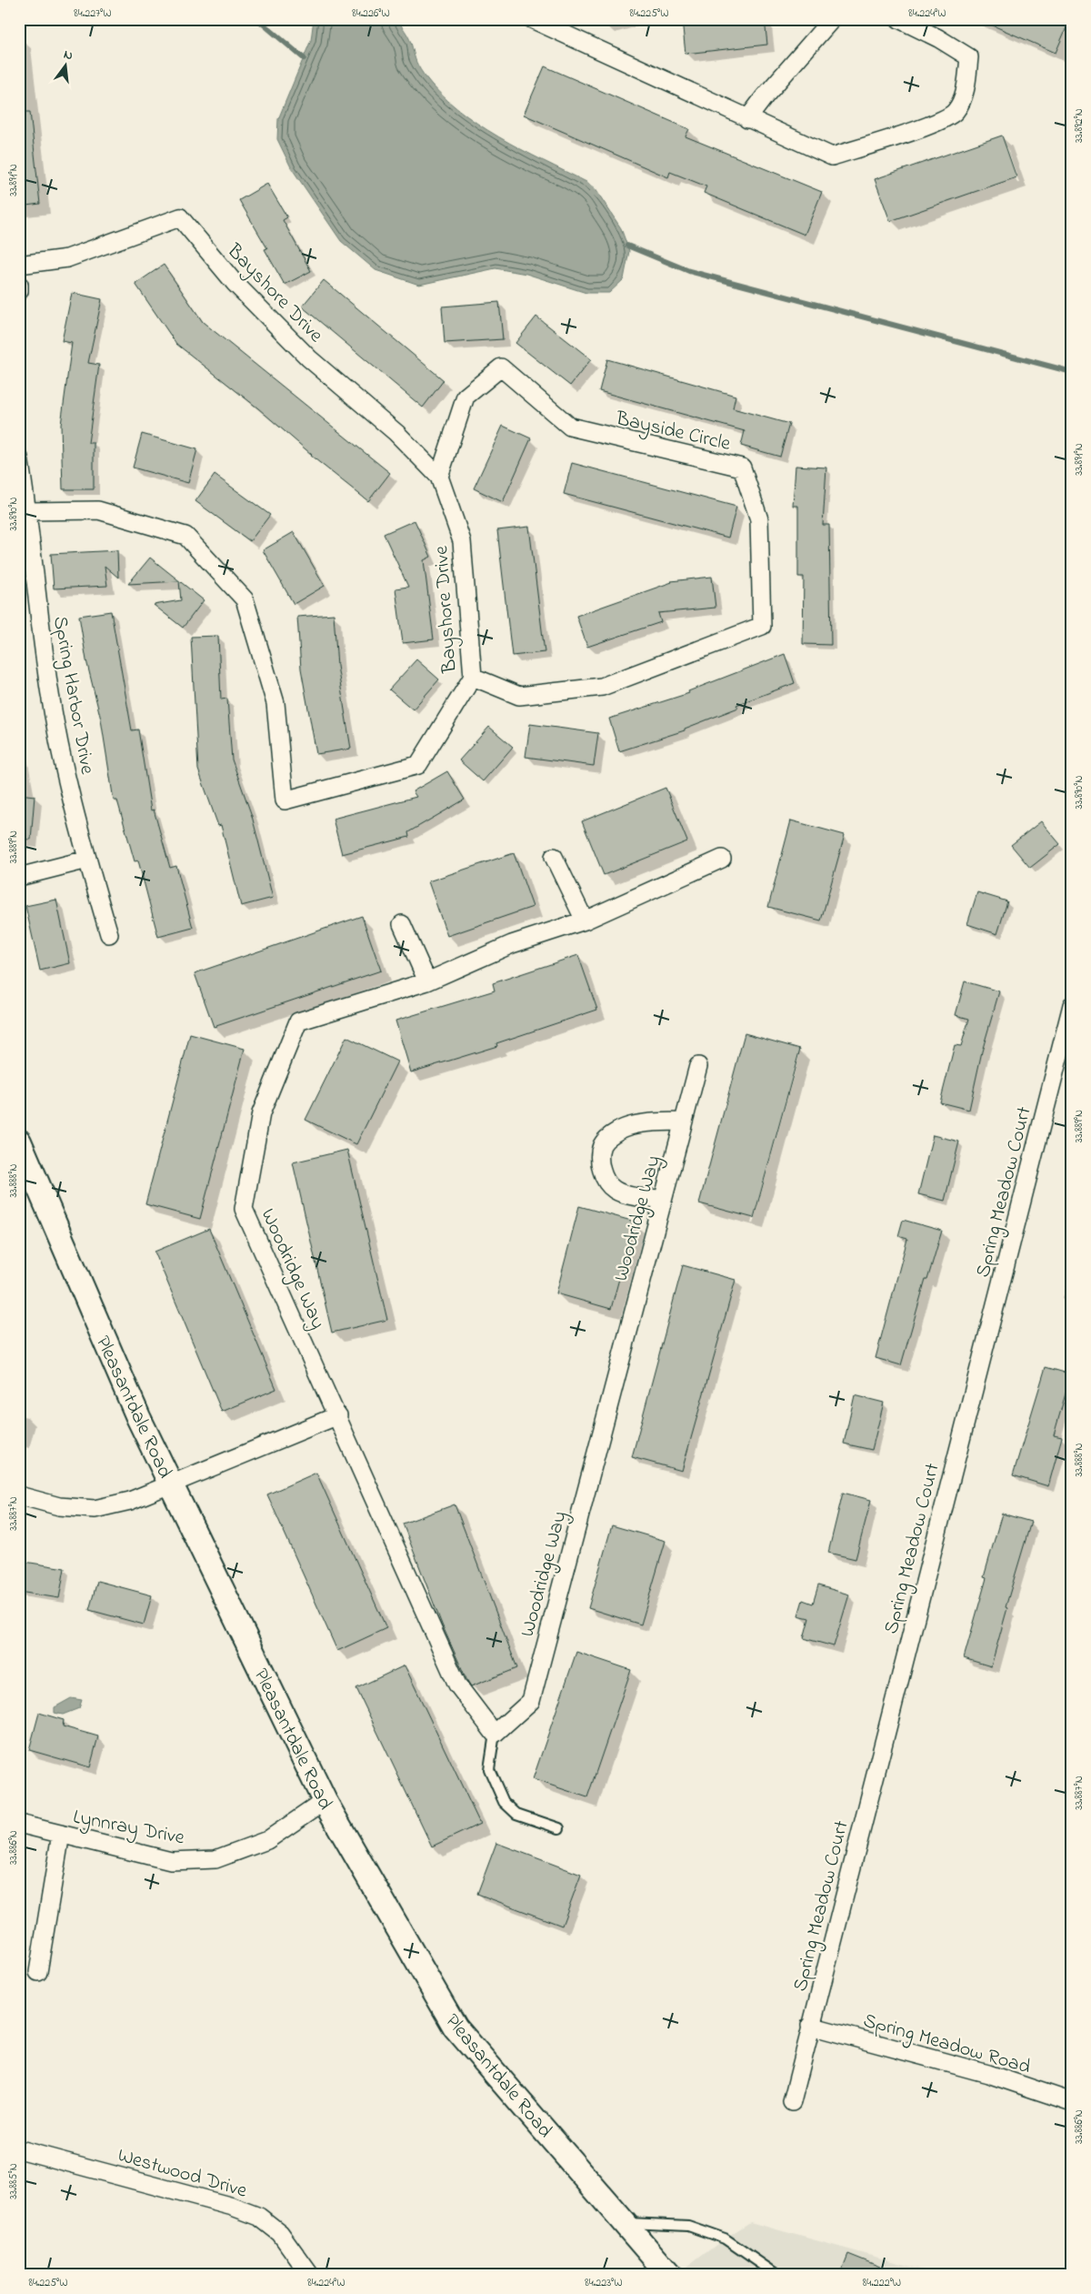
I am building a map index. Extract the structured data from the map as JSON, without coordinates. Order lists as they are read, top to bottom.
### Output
{
  "streets": {
    "main road": ["Pleasantdale Road"],
    "street": [
      "Bayshore Drive",
      "Bayside Circle",
      "Spring Harbor Drive",
      "Spring Meadow Court",
      "Woodridge Way",
      "Lynnray Drive",
      "Spring Meadow Road",
      "Westwood Drive"
    ]
  },
  "crossings": [
    ["Bayshore Drive", "Bayside Circle"],
    ["Bayshore Drive", "Spring Harbor Drive"],
    ["Spring Meadow Court", "Spring Meadow Road"],
    ["Pleasantdale Road", "Lynnray Drive"]
  ],
  "north": "top",
  "coordinates": [
    "84.227°W",
    "84.226°W",
    "84.225°W",
    "84.224°W",
    "33.892°N",
    "33.891°N",
    "33.890°N",
    "33.889°N",
    "33.888°N",
    "33.887°N",
    "33.886°N",
    "33.885°N",
    "84.223°W",
    "84.222°W"
  ]
}
